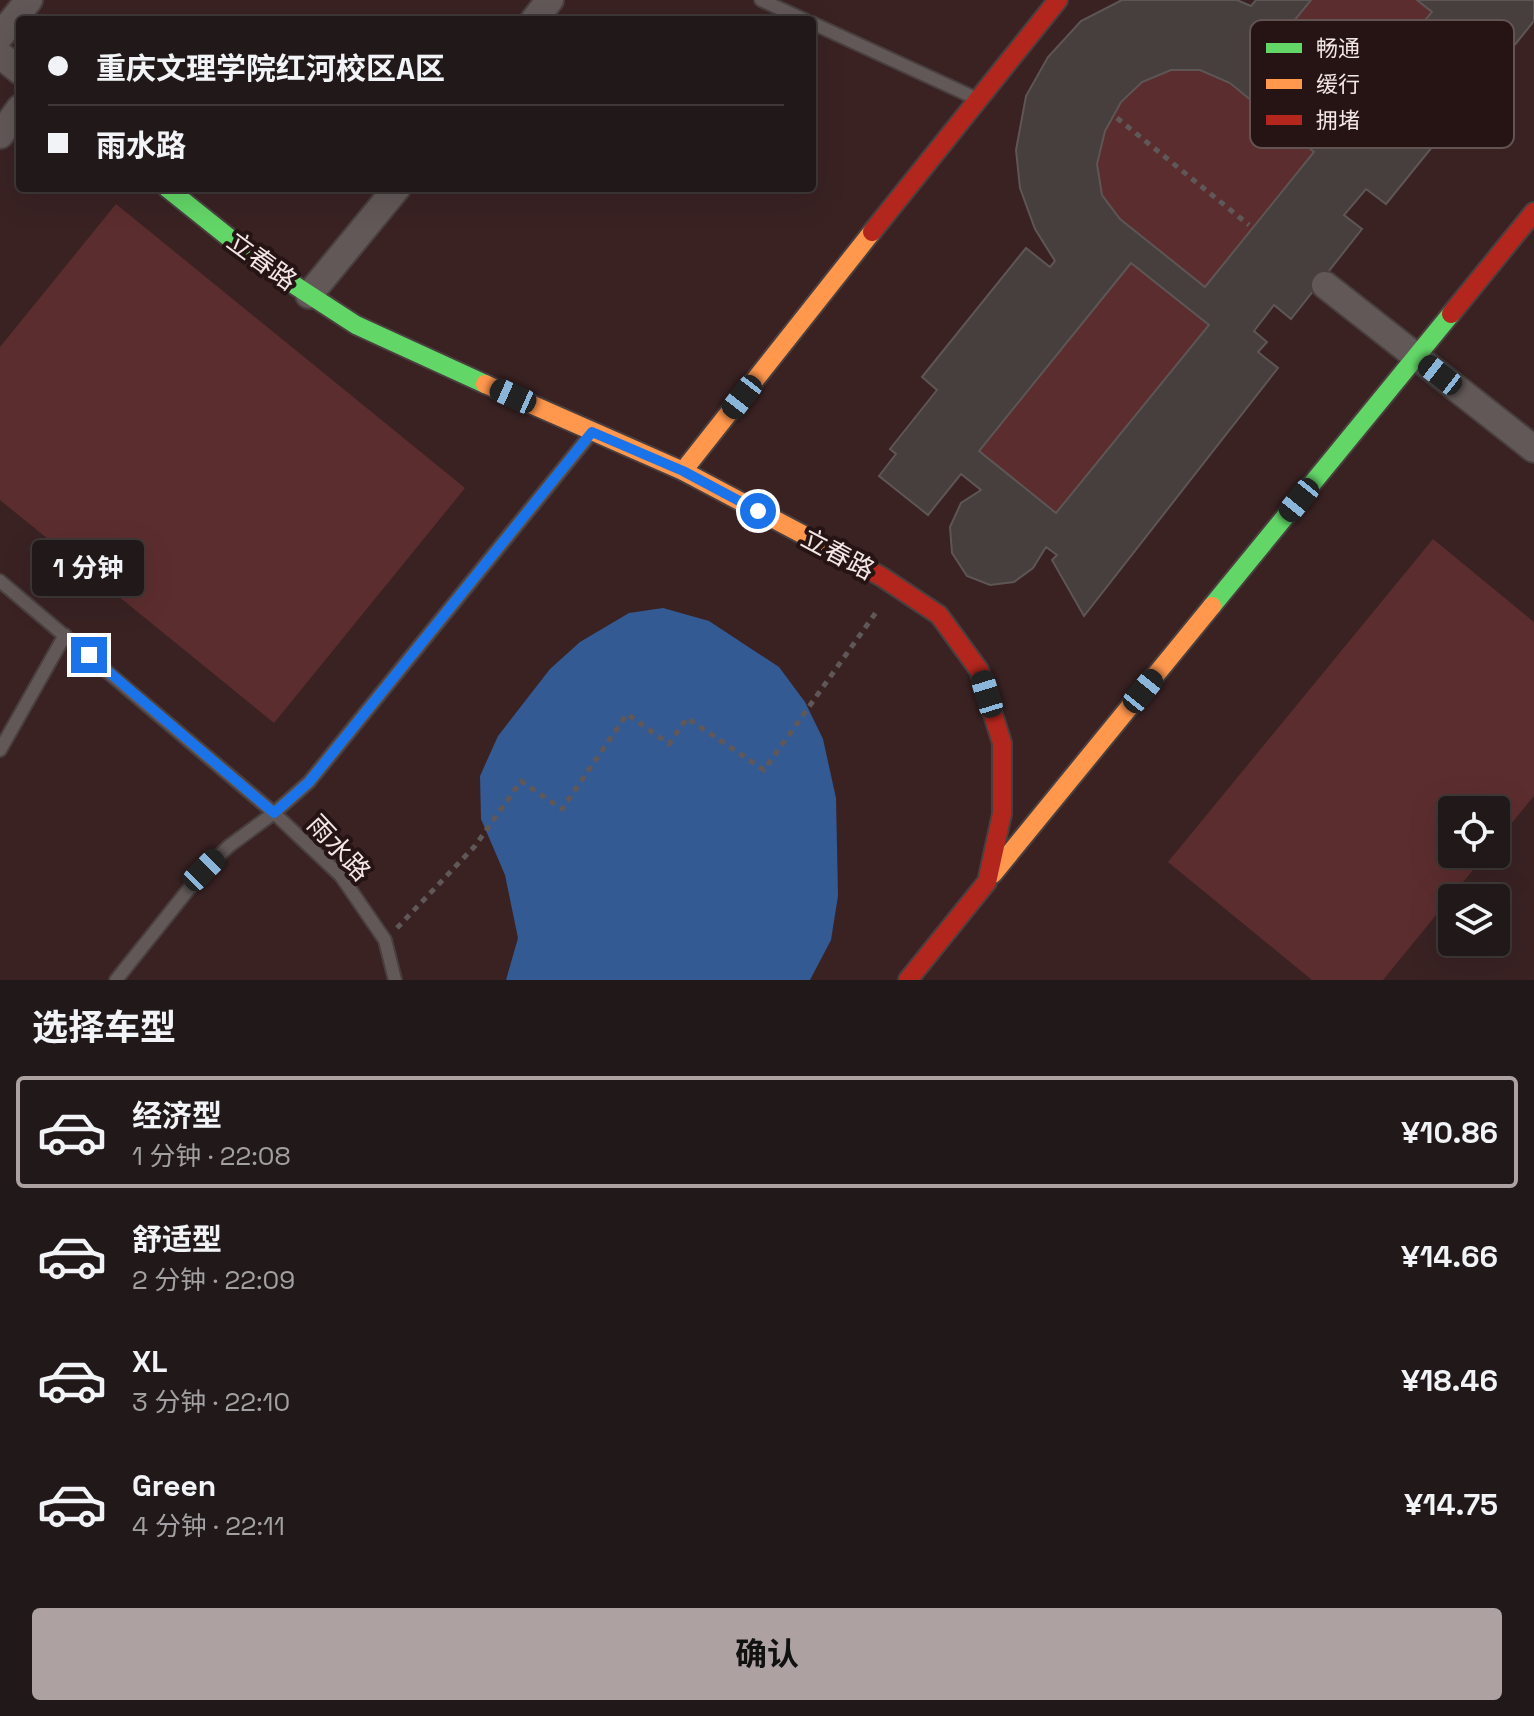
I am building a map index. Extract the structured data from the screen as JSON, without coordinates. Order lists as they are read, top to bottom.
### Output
{
  "streets": {
    "street": ["立春路"],
    "lane": ["雨水路"]
  },
  "legend": ["畅通", "缓行", "拥堵"],
  "page": {
    "banner": ["重庆文理学院红河校区A区", "雨水路"],
    "bubble": "1 分钟",
    "heading": "选择车型",
    "list": [
      {
        "name": "经济型",
        "note": "1 分钟 · 22:08",
        "value": "¥10.86"
      },
      {
        "name": "舒适型",
        "note": "2 分钟 · 22:09",
        "value": "¥14.66"
      },
      {
        "name": "XL",
        "note": "3 分钟 · 22:10",
        "value": "¥18.46"
      },
      {
        "name": "Green",
        "note": "4 分钟 · 22:11",
        "value": "¥14.75"
      }
    ],
    "buttons": "确认"
  }
}
